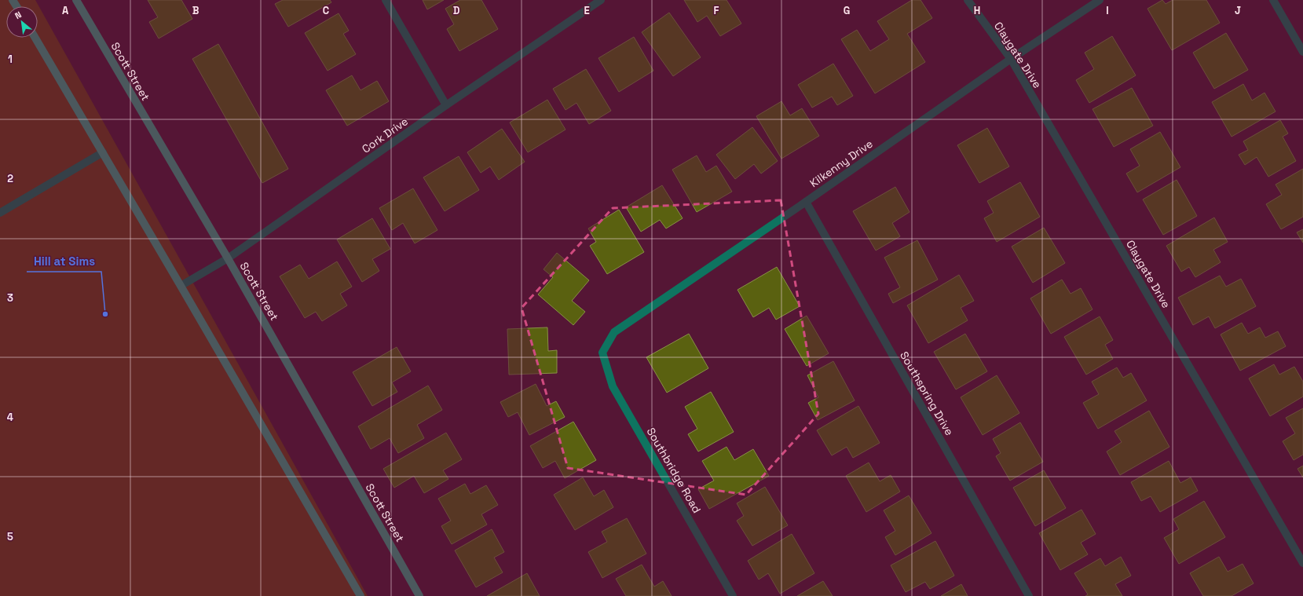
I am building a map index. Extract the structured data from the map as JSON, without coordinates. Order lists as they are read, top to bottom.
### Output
{
  "streets": {
    "main road": ["Scott Street"],
    "street": [
      "Claygate Drive",
      "Cork Drive",
      "Kilkenny Drive",
      "Southspring Drive",
      "Southbridge Road"
    ]
  },
  "crossings": [
    ["Claygate Drive", "Kilkenny Drive"],
    ["Scott Street", "Cork Drive"],
    ["Kilkenny Drive", "Southspring Drive"],
    ["Kilkenny Drive", "Southbridge Road"]
  ],
  "places": ["Hill at Sims"],
  "north": "top left",
  "grid": {
    "columns": [
      "A",
      "B",
      "C",
      "D",
      "E",
      "F",
      "G",
      "H",
      "I",
      "J"
    ],
    "rows": [
      "1",
      "2",
      "3",
      "4",
      "5"
    ]
  }
}
